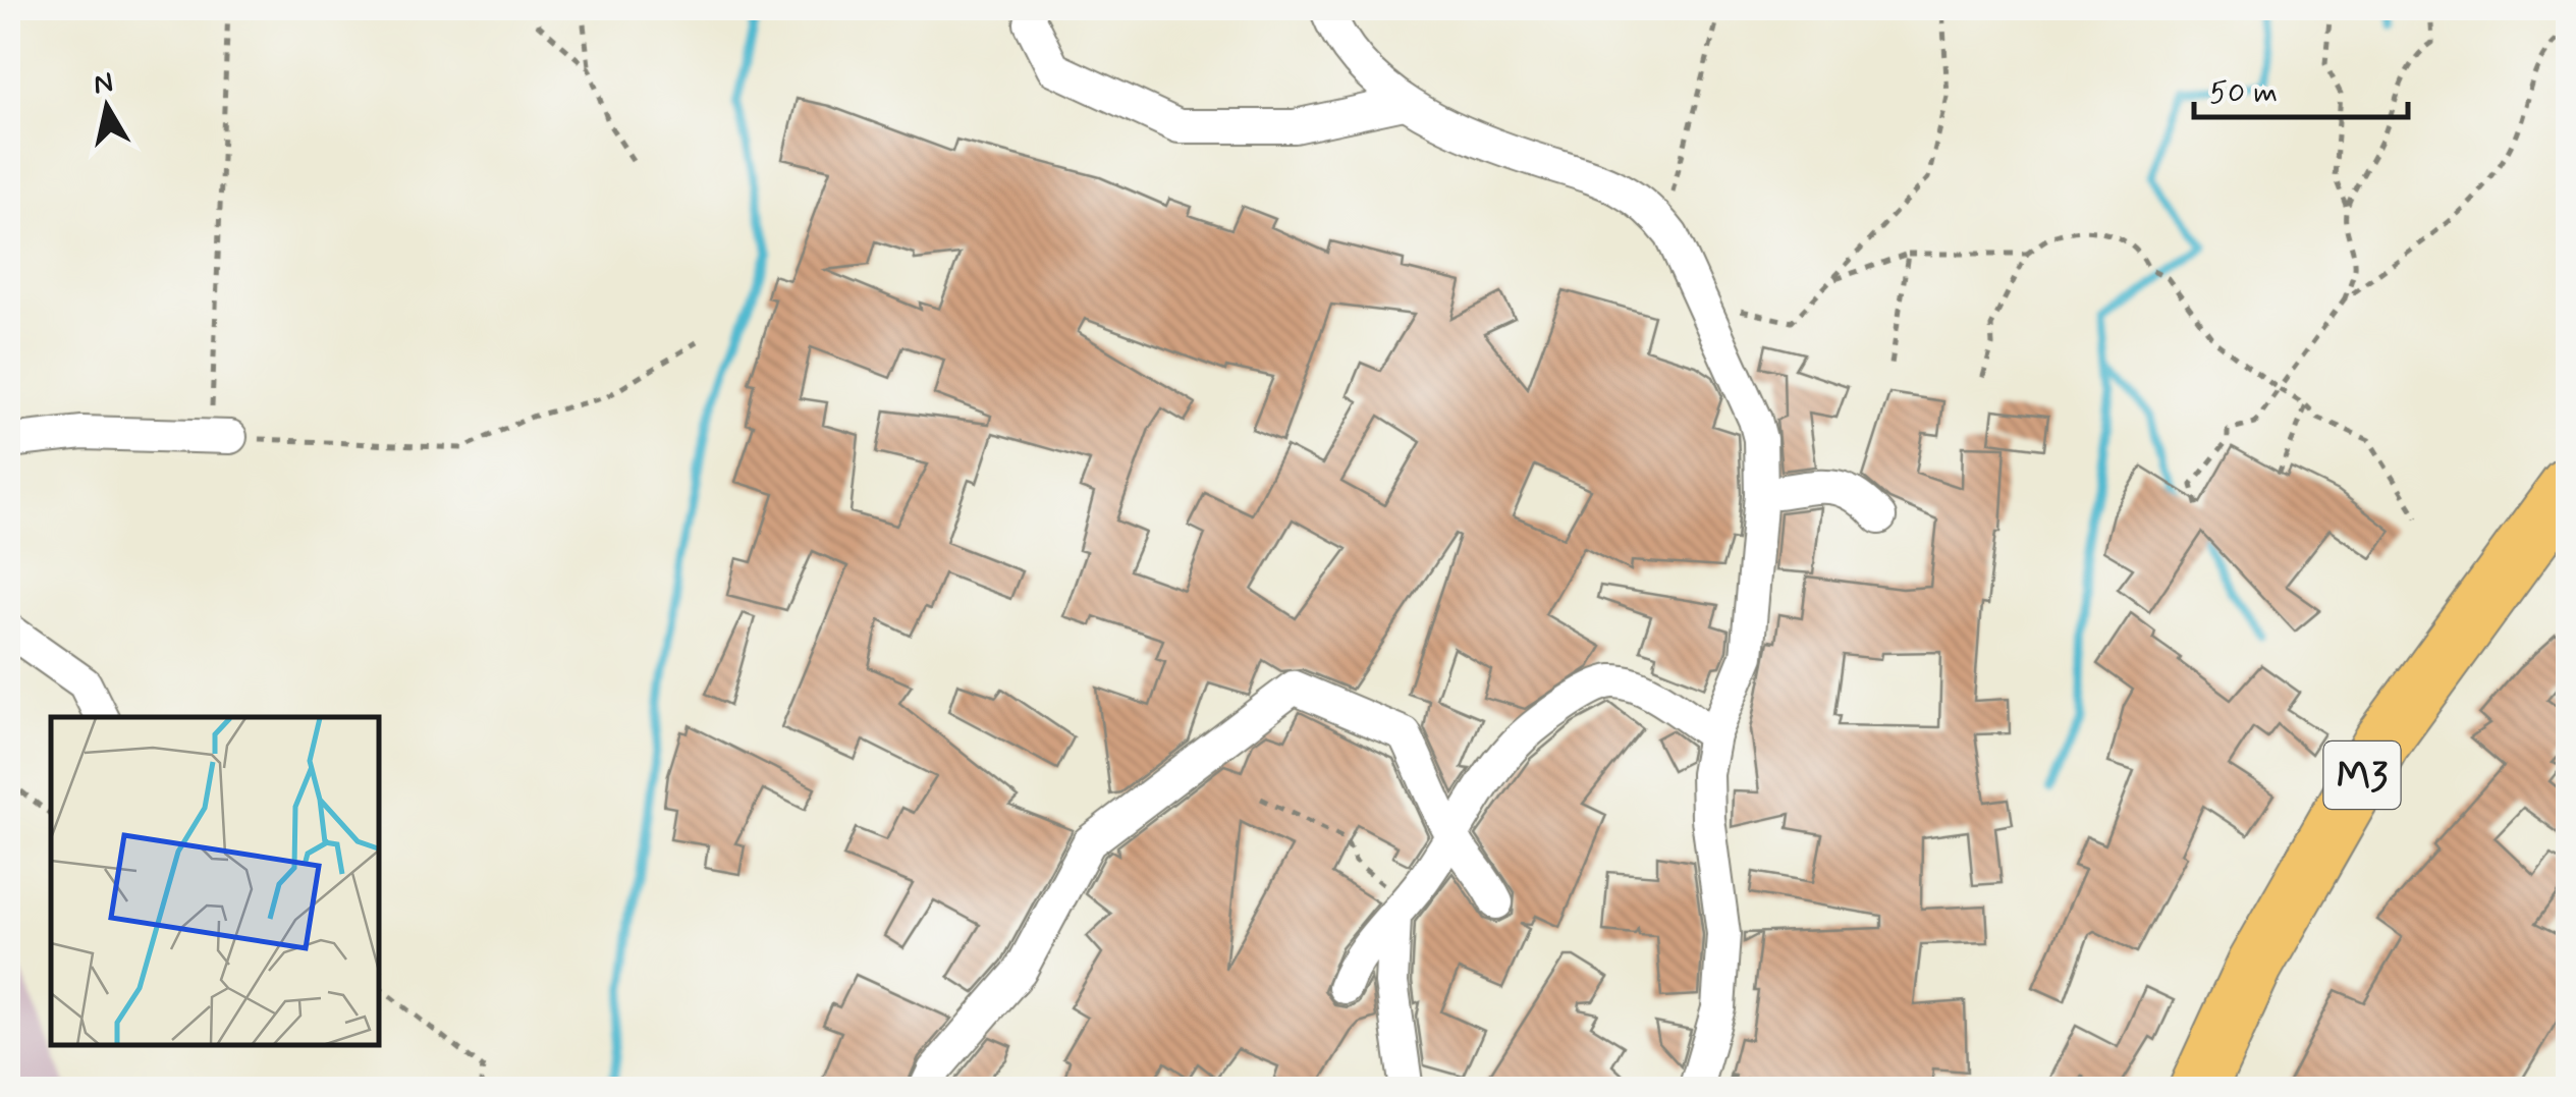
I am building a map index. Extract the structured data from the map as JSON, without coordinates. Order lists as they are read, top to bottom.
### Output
{
  "streets": {
    "highway": ["M3"]
  },
  "scale_bar": "50 m",
  "north": "top"
}
